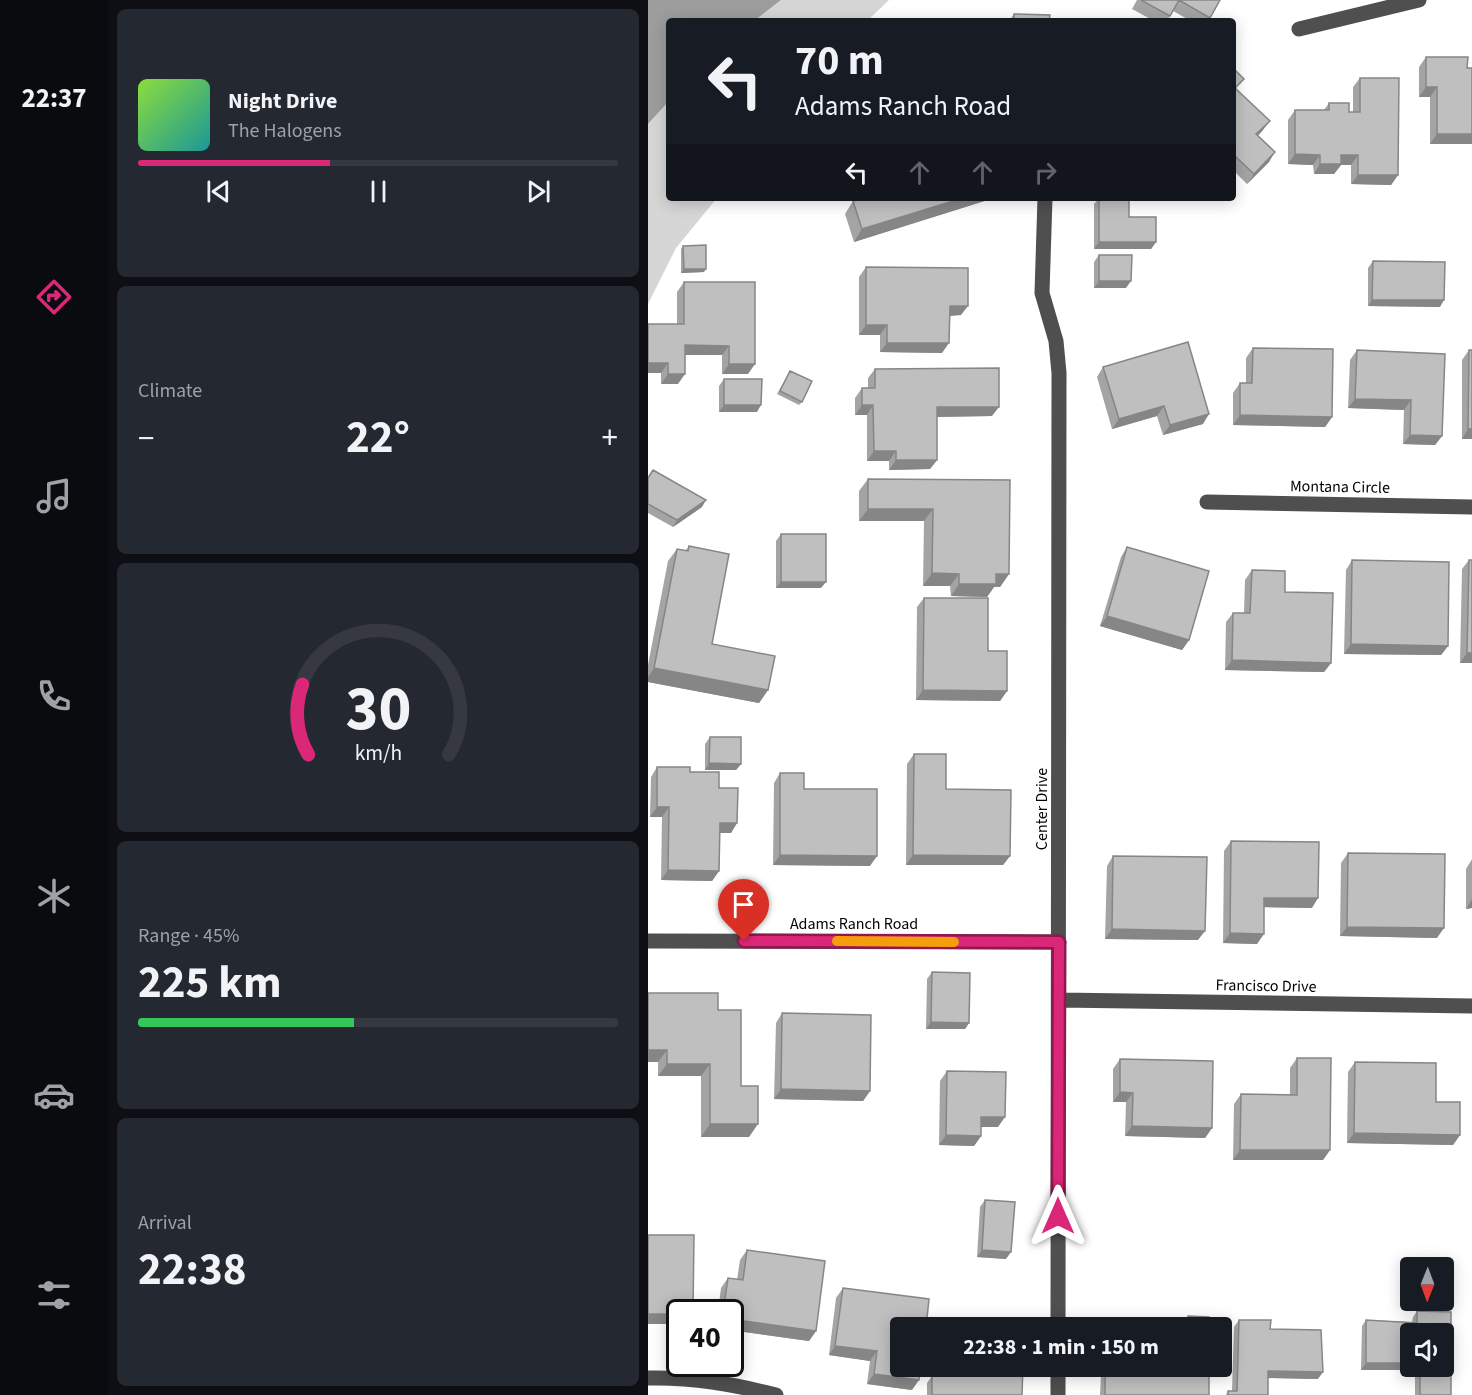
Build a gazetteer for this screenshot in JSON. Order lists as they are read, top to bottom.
{
  "streets": {
    "street": [
      "Montana Circle",
      "Center Drive",
      "Adams Ranch Road",
      "Francisco Drive"
    ]
  },
  "crossings": [
    ["Center Drive", "Adams Ranch Road"],
    ["Center Drive", "Francisco Drive"]
  ],
  "north": "bottom",
  "page": {
    "tabs": "22:37",
    "turn": ["70 m", "Adams Ranch Road"],
    "song": ["Night Drive", "The Halogens"],
    "tile": [
      "Climate",
      ["Range · 45%", "225 km"],
      ["Arrival", "22:38"]
    ],
    "heat": ["−", "22°", "+"],
    "limit": "40",
    "trip": "22:38 · 1 min · 150 m",
    "gauge": ["30", "km/h"]
  }
}
